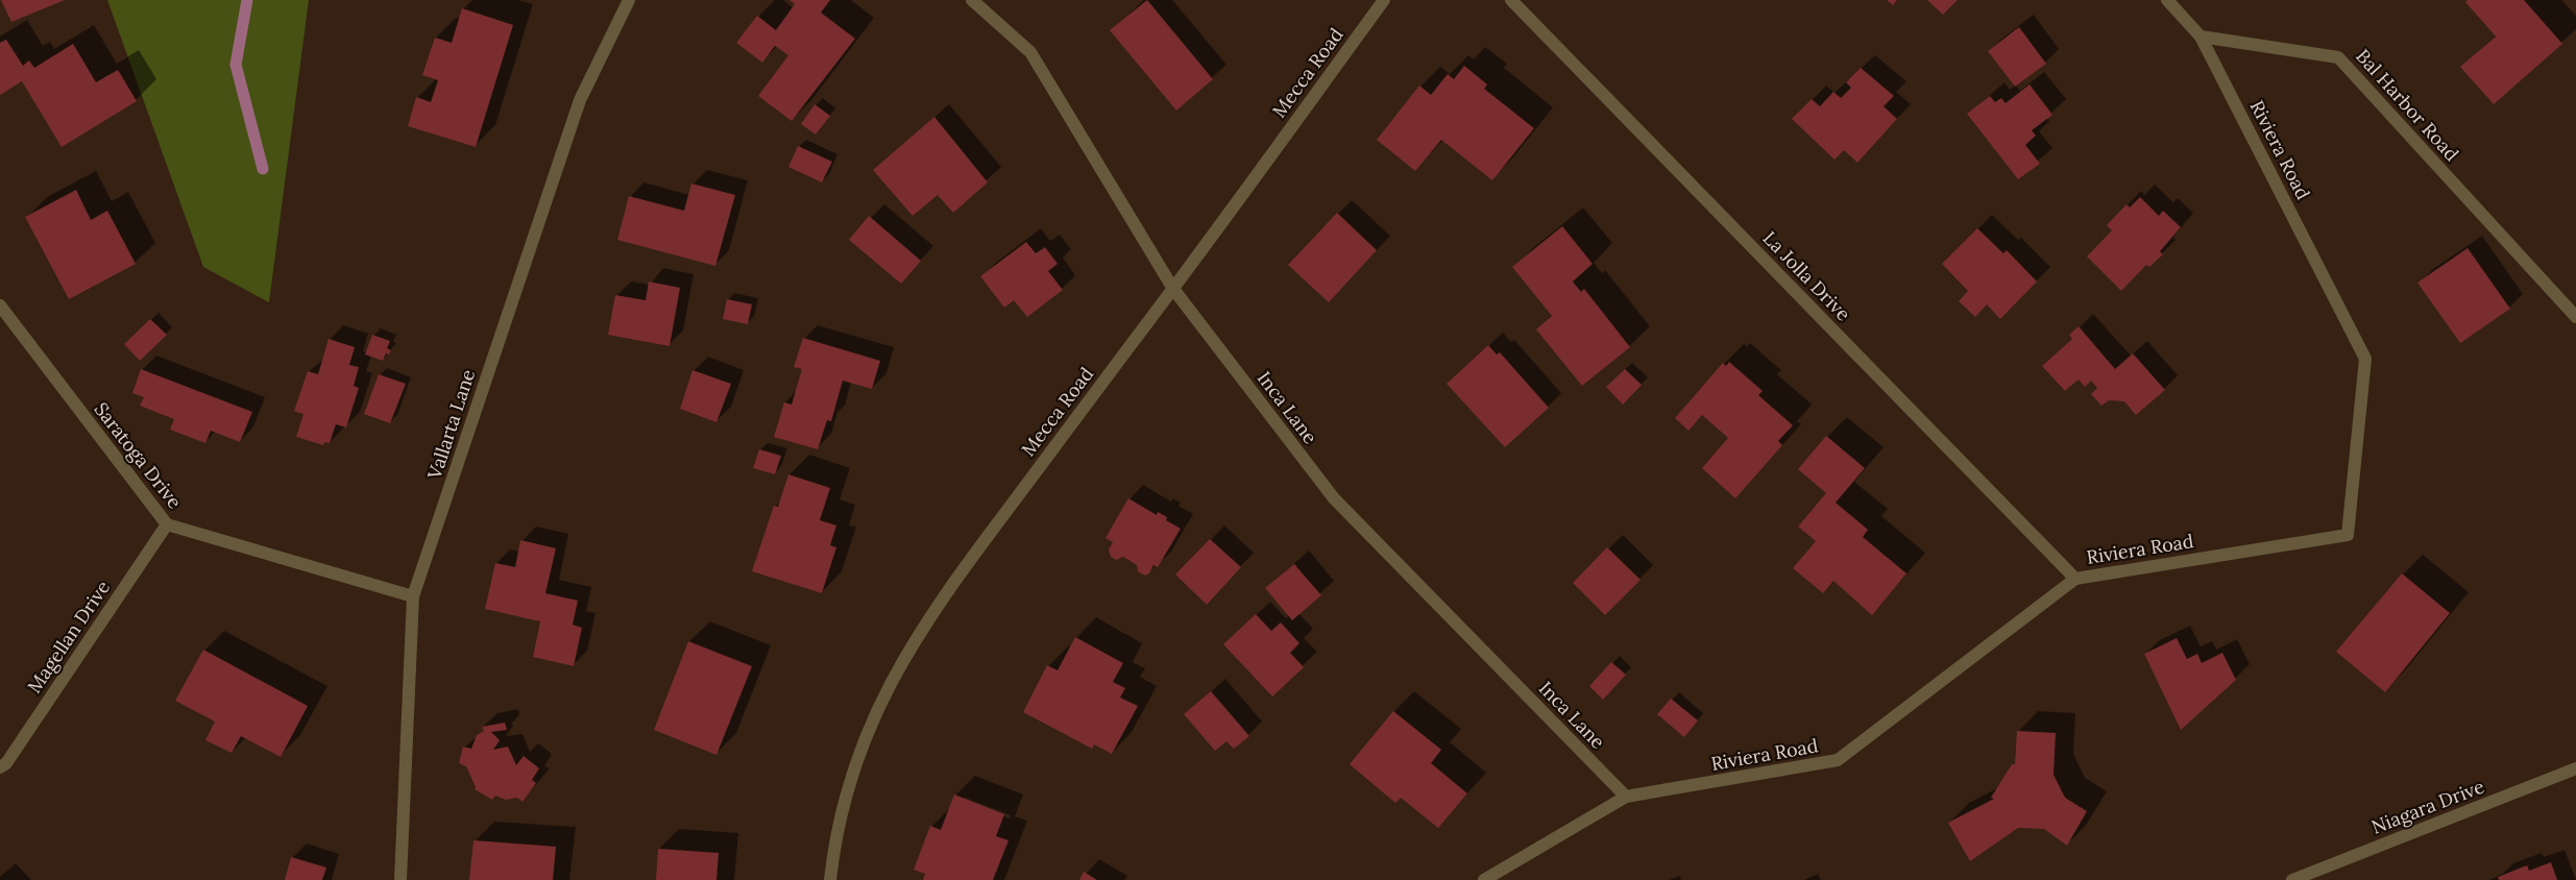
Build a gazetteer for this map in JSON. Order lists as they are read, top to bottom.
{
  "streets": {
    "street": [
      "Mecca Road",
      "Bal Harbor Road",
      "Riviera Road",
      "La Jolla Drive",
      "Inca Lane",
      "Vallarta Lane",
      "Saratoga Drive",
      "Magellan Drive",
      "Niagara Drive"
    ]
  },
  "crossings": [
    ["Mecca Road", "Inca Lane"],
    ["Bal Harbor Road", "Riviera Road"],
    ["Riviera Road", "La Jolla Drive"],
    ["Riviera Road", "Inca Lane"],
    ["Vallarta Lane", "Saratoga Drive"],
    ["Saratoga Drive", "Magellan Drive"]
  ]
}
